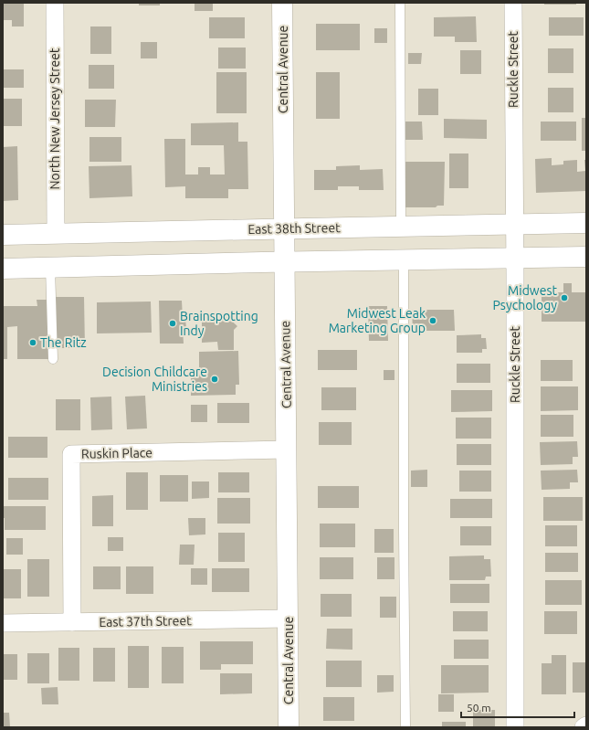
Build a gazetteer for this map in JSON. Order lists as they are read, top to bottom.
{
  "streets": {
    "main road": ["Central Avenue", "East 38th Street"],
    "street": [
      "Ruckle Street",
      "North New Jersey Street",
      "Ruskin Place",
      "East 37th Street"
    ]
  },
  "crossings": [
    ["Central Avenue", "East 38th Street"],
    ["Central Avenue", "Ruskin Place"],
    ["Central Avenue", "East 37th Street"],
    ["Ruckle Street", "East 38th Street"],
    ["North New Jersey Street", "East 38th Street"],
    ["Ruskin Place", "East 37th Street"]
  ],
  "places": [
    "Midwest Psychology",
    "Midwest Leak Marketing Group",
    "Brainspotting Indy",
    "The Ritz",
    "Decision Childcare Ministries"
  ],
  "scale_bar": "50 m"
}
